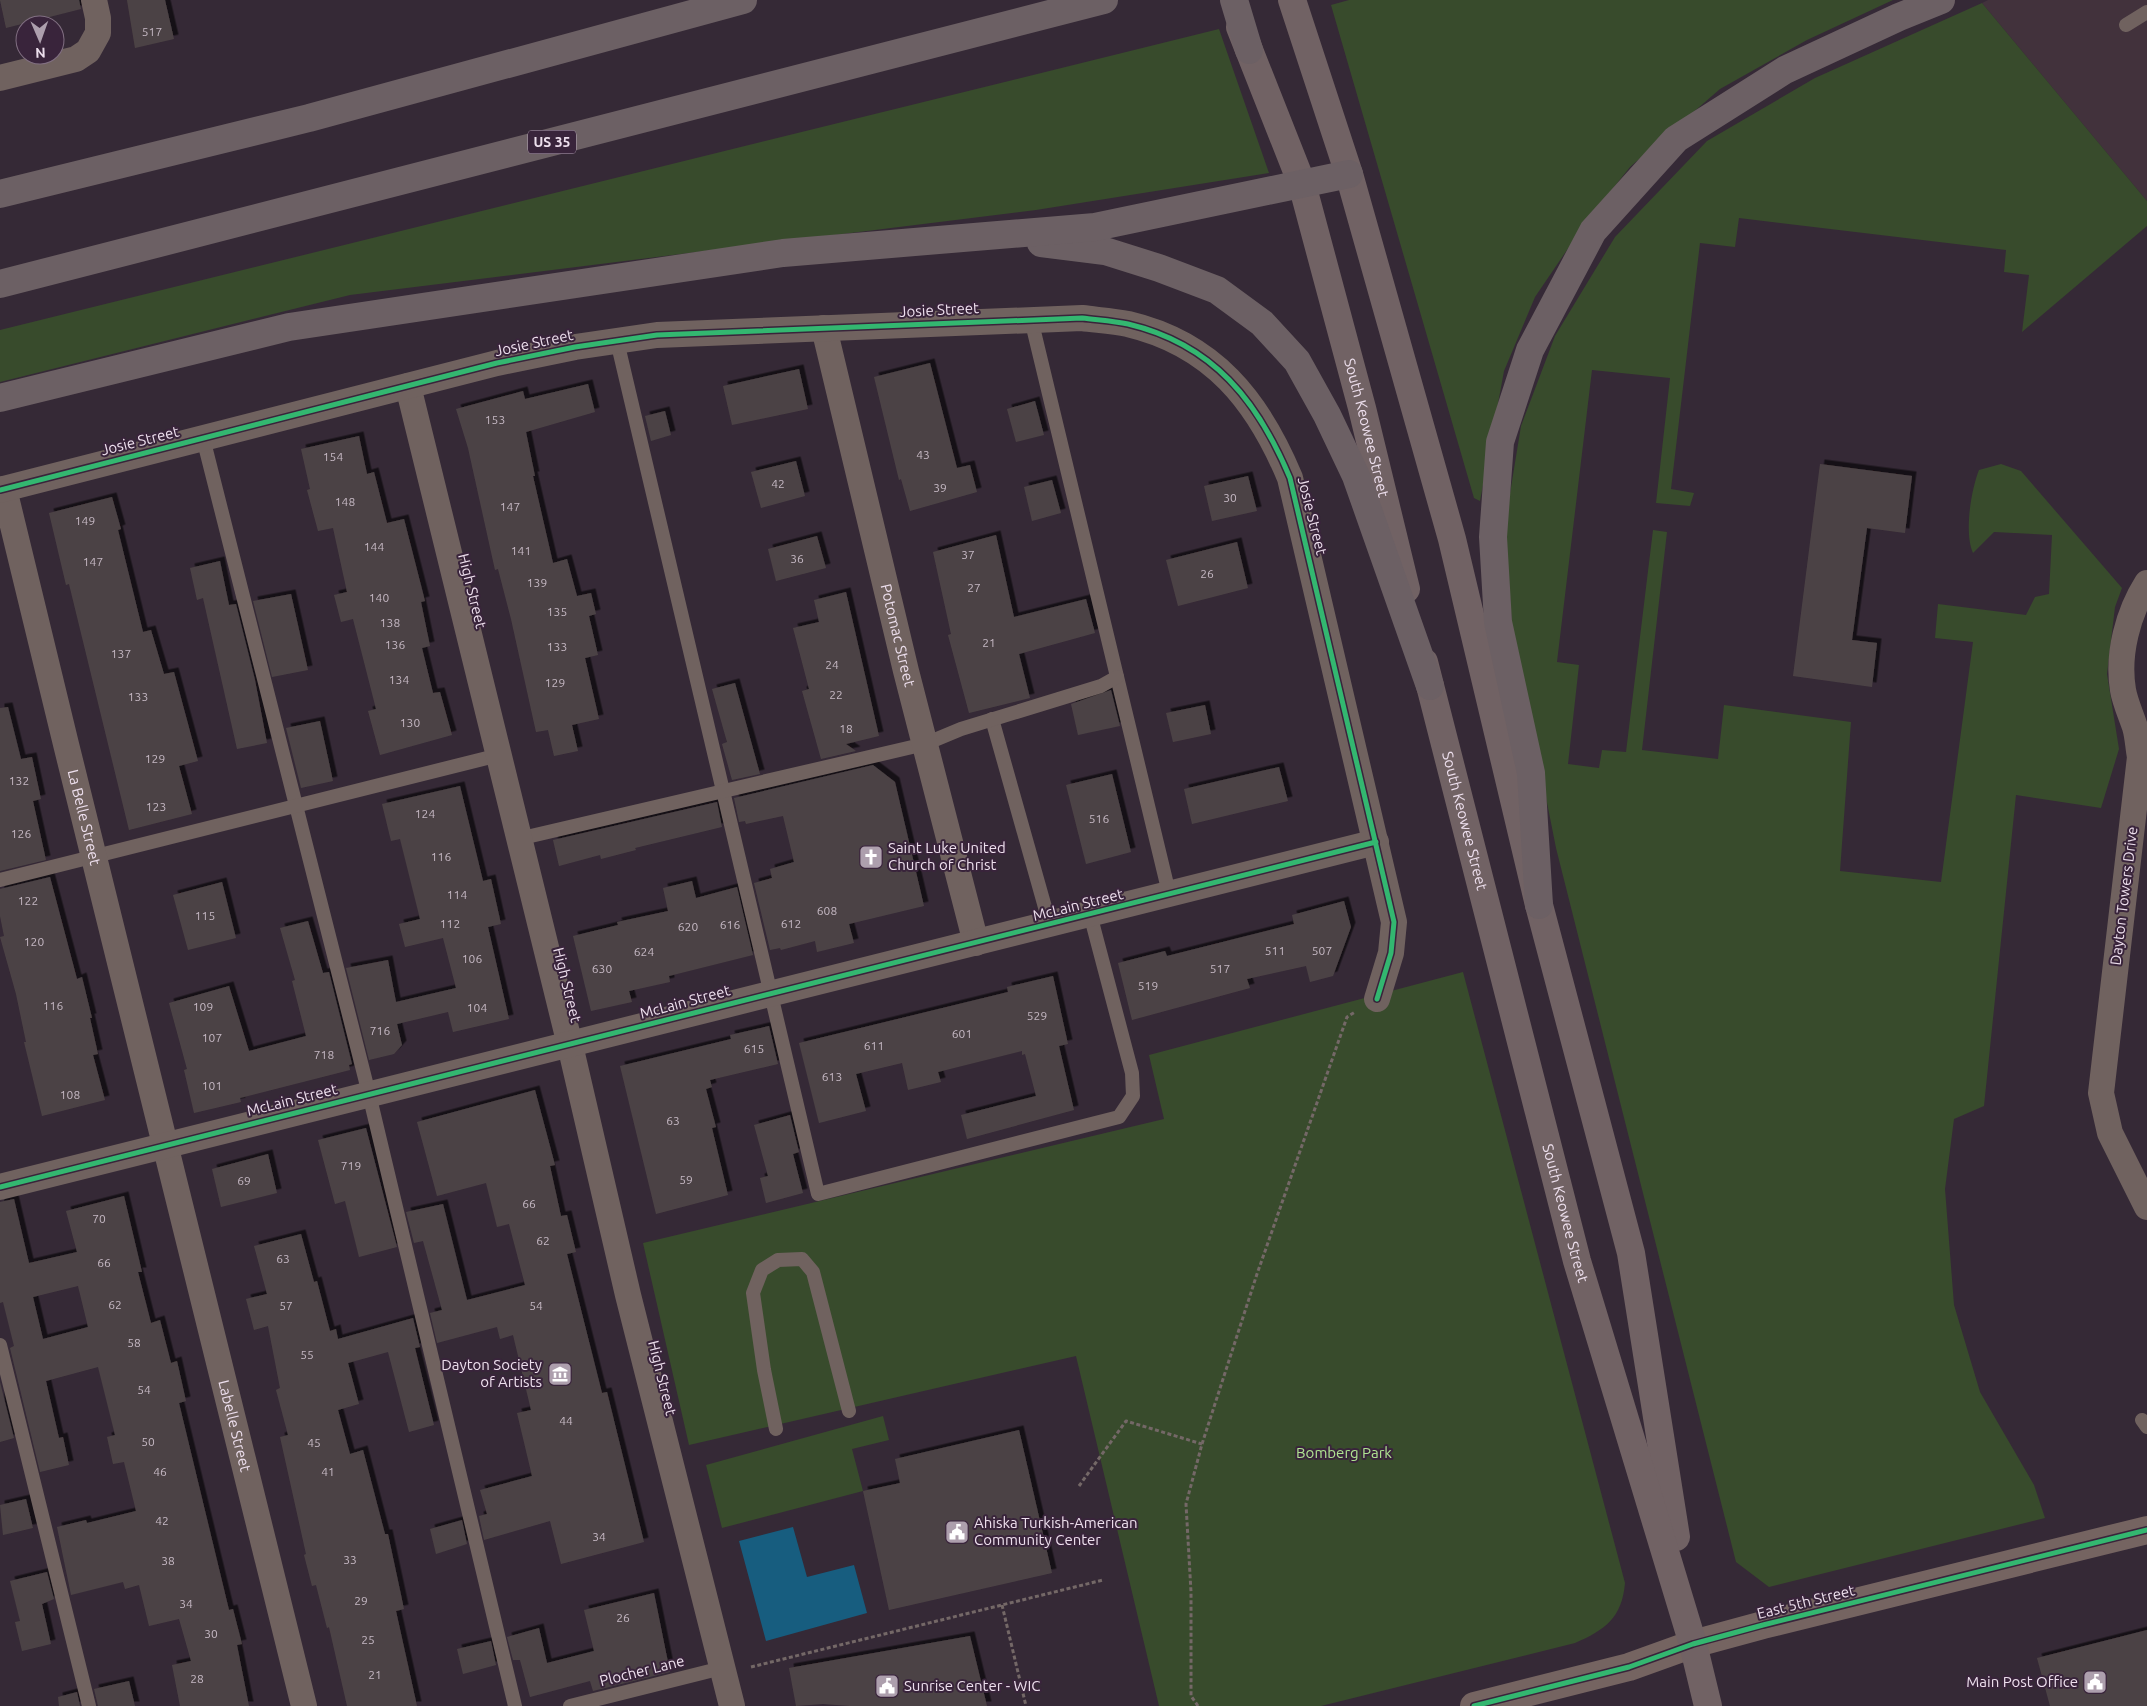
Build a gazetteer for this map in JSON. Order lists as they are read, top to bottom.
{
  "streets": {
    "highway": ["US 35"],
    "main road": ["South Keowee Street", "East 5th Street"],
    "street": [
      "Josie Street",
      "High Street",
      "Potomac Street",
      "La Belle Street",
      "Dayton Towers Drive",
      "McLain Street",
      "Labelle Street"
    ],
    "lane": ["Plocher Lane"]
  },
  "crossings": [
    ["Josie Street", "High Street"],
    ["Josie Street", "Potomac Street"],
    ["Josie Street", "La Belle Street"],
    ["Josie Street", "McLain Street"],
    ["South Keowee Street", "East 5th Street"],
    ["High Street", "McLain Street"],
    ["High Street", "Plocher Lane"],
    ["Potomac Street", "McLain Street"],
    ["La Belle Street", "McLain Street"],
    ["La Belle Street", "Labelle Street"],
    ["McLain Street", "Labelle Street"]
  ],
  "parks": ["Bomberg Park"],
  "places": {
    "church": ["Saint Luke United Church of Christ"],
    "museum": ["Dayton Society of Artists"],
    "public building": ["Ahiska Turkish-American Community Center", "Main Post Office", "Sunrise Center - WIC"]
  },
  "house_numbers": [
    "517",
    "153",
    "43",
    "154",
    "42",
    "39",
    "30",
    "148",
    "147",
    "149",
    "144",
    "141",
    "37",
    "36",
    "147",
    "26",
    "139",
    "27",
    "140",
    "135",
    "138",
    "21",
    "136",
    "133",
    "137",
    "24",
    "134",
    "129",
    "22",
    "133",
    "130",
    "18",
    "129",
    "132",
    "123",
    "124",
    "516",
    "126",
    "116",
    "114",
    "122",
    "608",
    "115",
    "112",
    "612",
    "616",
    "620",
    "120",
    "511",
    "507",
    "624",
    "106",
    "630",
    "517",
    "519",
    "116",
    "109",
    "104",
    "529",
    "716",
    "601",
    "107",
    "611",
    "615",
    "718",
    "613",
    "101",
    "108",
    "63",
    "719",
    "59",
    "69",
    "66",
    "70",
    "62",
    "63",
    "66",
    "62",
    "57",
    "54",
    "58",
    "55",
    "54",
    "44",
    "50",
    "45",
    "46",
    "41",
    "42",
    "34",
    "33",
    "38",
    "29",
    "34",
    "26",
    "30",
    "25",
    "21",
    "28"
  ],
  "north": "bottom"
}
